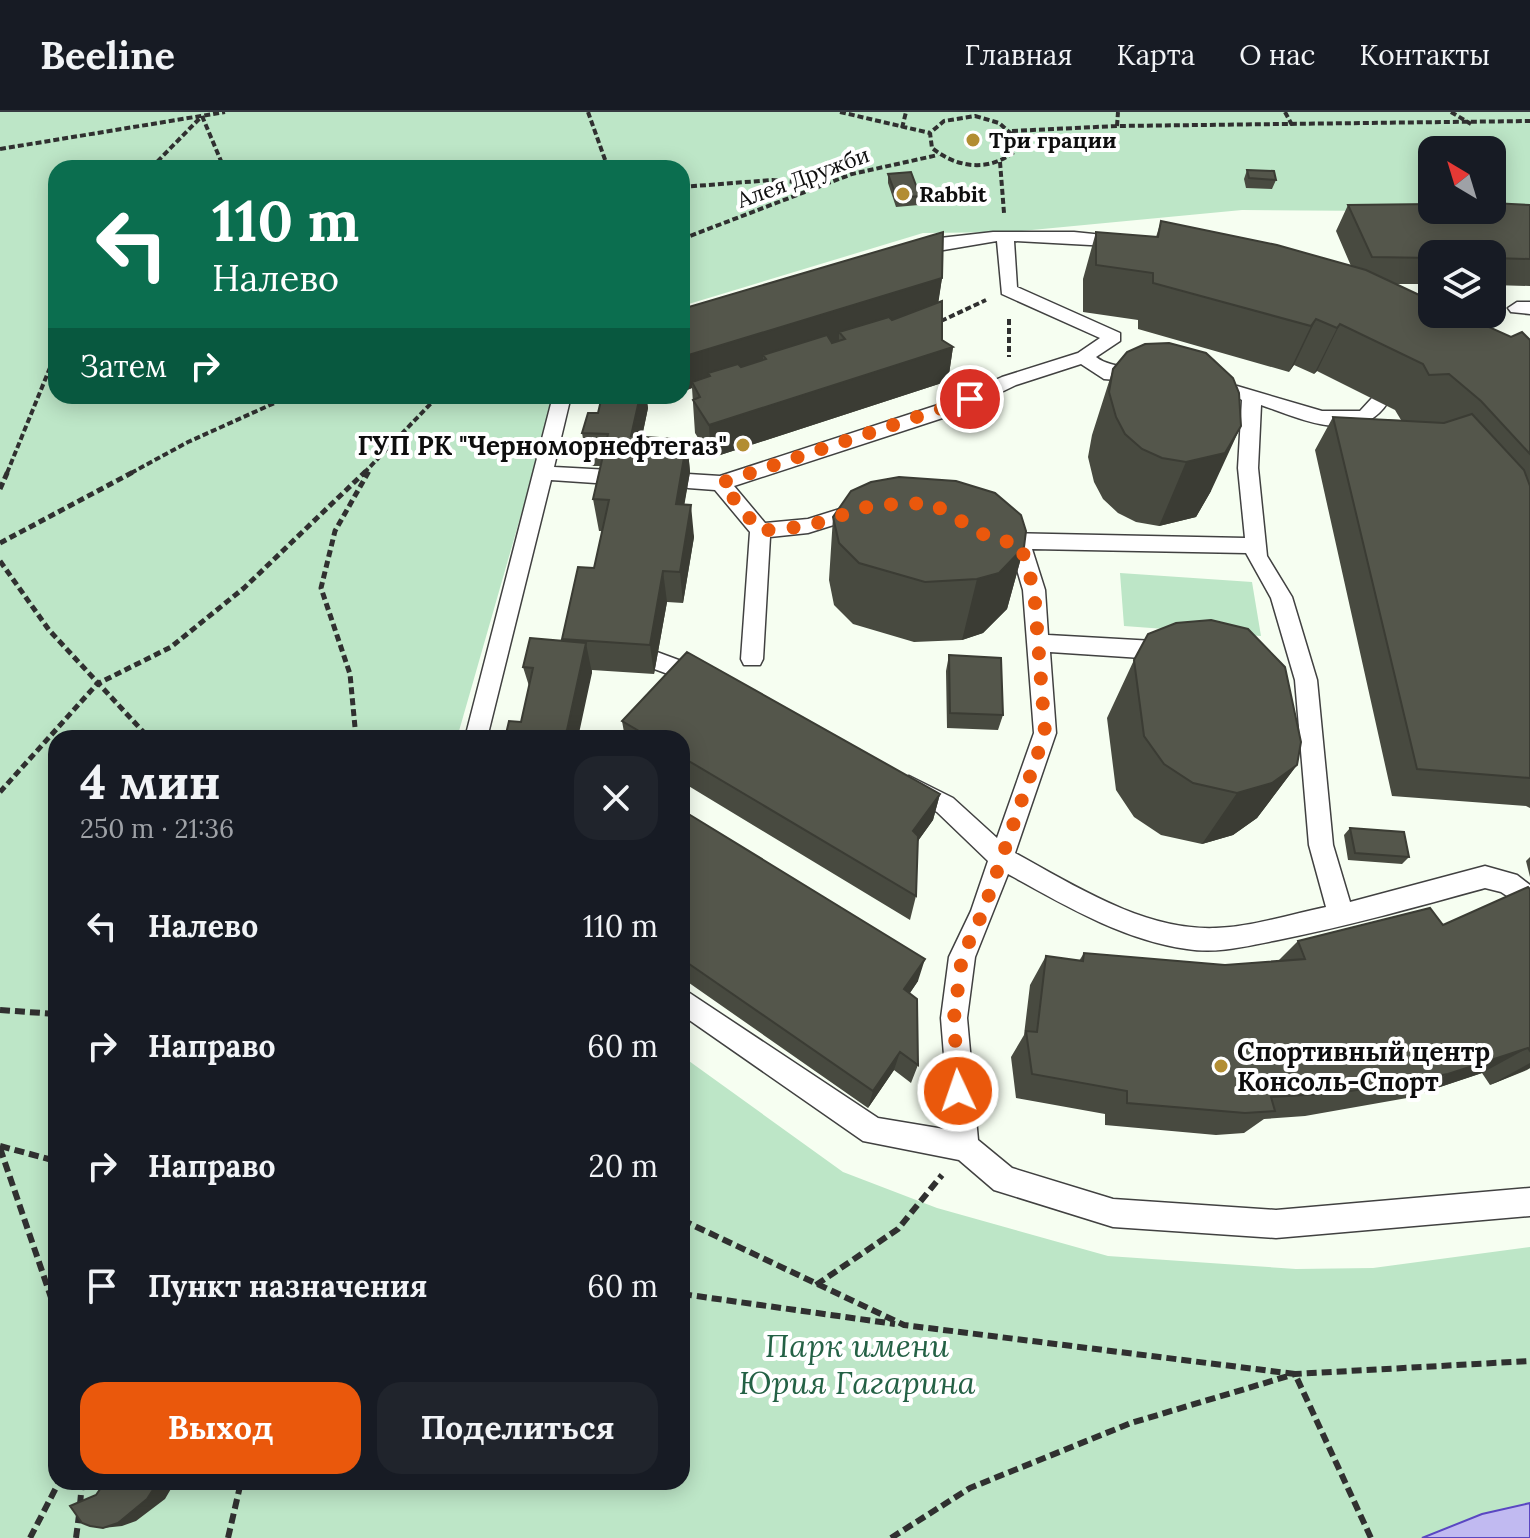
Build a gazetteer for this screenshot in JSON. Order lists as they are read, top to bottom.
{
  "streets": {
    "path": ["Алея Дружби"]
  },
  "parks": ["Парк имени Юрия Гагарина"],
  "places": [
    "Три грации",
    "Rabbit",
    "ГУП РК \"Черноморнефтегаз\"",
    "Спортивный центр Консоль-Спорт"
  ],
  "north": "top left",
  "page": {
    "header": "Beeline",
    "nav": [
      "Главная",
      "Карта",
      "О нас",
      "Контакты"
    ],
    "turn": ["110 m", "Налево"],
    "then": "Затем",
    "heading": ["4 мин", "250 m · 21:36"],
    "list": [
      {
        "name": "Налево",
        "value": "110 m"
      },
      {
        "name": "Направо",
        "value": "60 m"
      },
      {
        "name": "Направо",
        "value": "20 m"
      },
      {
        "name": "Пункт назначения",
        "value": "60 m"
      }
    ],
    "buttons": ["Выход", "Поделиться"]
  }
}
